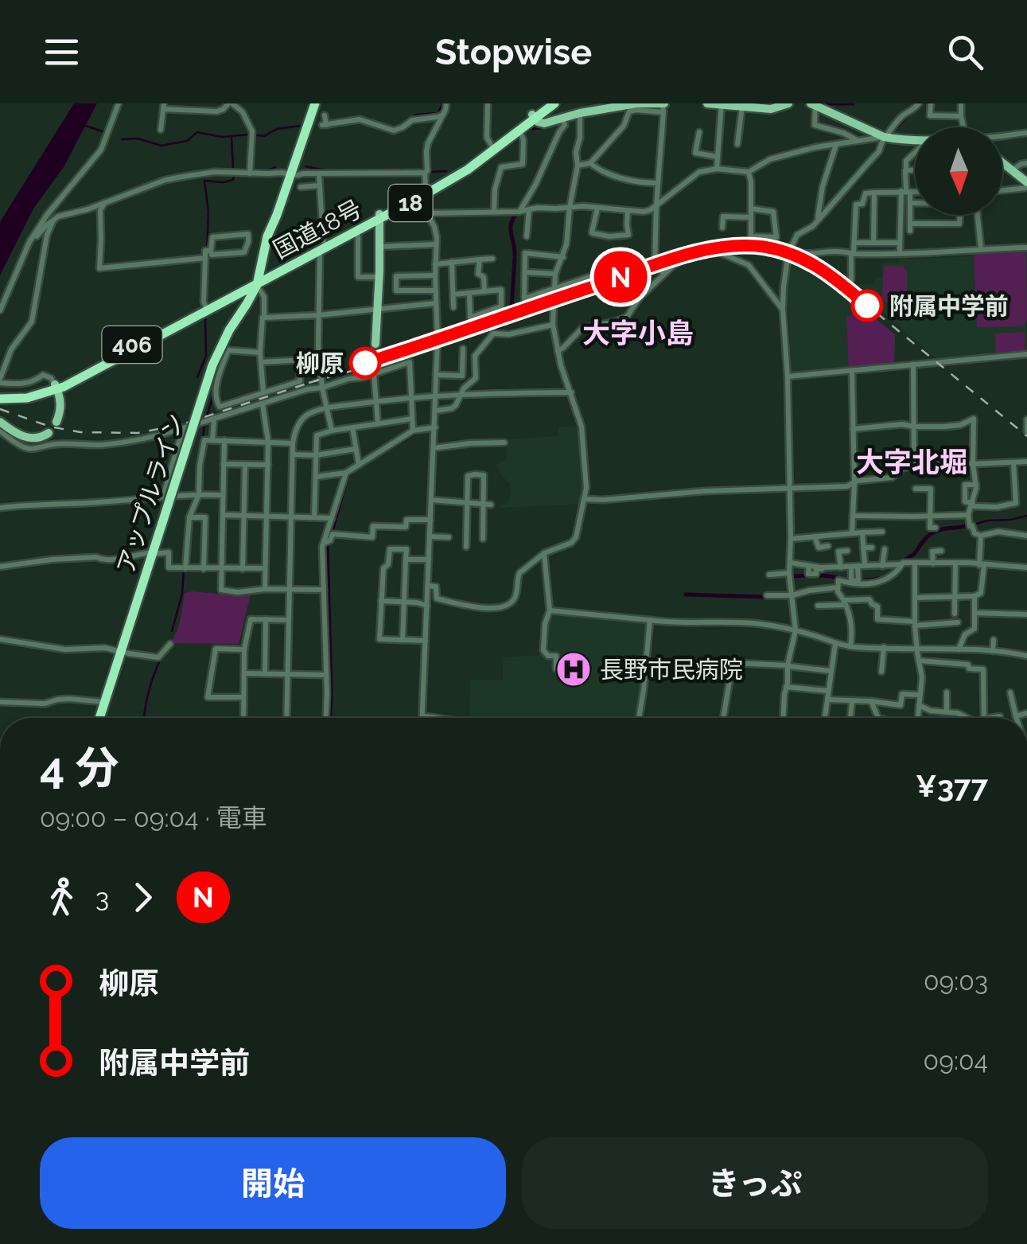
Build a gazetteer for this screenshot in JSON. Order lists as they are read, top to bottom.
{
  "streets": {
    "highway": [
      "18",
      "国道18号",
      "406",
      "アップルライン"
    ]
  },
  "crossings": [
    ["国道18号", "406"],
    ["国道18号", "アップルライン"],
    ["406", "アップルライン"]
  ],
  "districts": ["大字小島", "大字北堀"],
  "places": {
    "other": ["附属中学前", "柳原"],
    "hospital": ["長野市民病院"]
  },
  "north": "bottom",
  "page": {
    "header": "Stopwise",
    "on_map": "N",
    "heading": ["4 分", "09:00 – 09:04 · 電車", "¥377"],
    "legs": ["3", "N"],
    "list": [
      {
        "name": "柳原",
        "value": "09:03"
      },
      {
        "name": "附属中学前",
        "value": "09:04"
      }
    ],
    "buttons": ["開始", "きっぷ"]
  }
}
